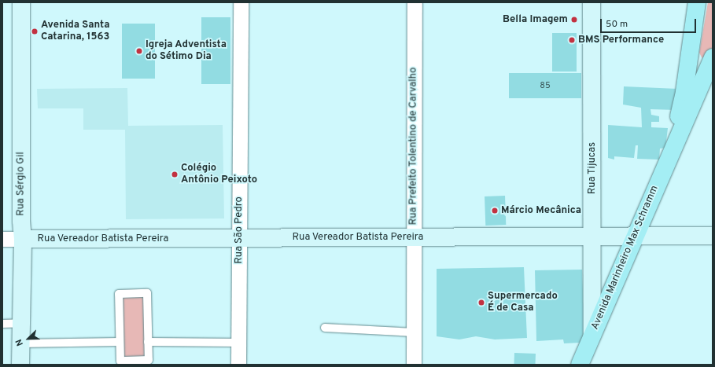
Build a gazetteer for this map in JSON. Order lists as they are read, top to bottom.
{
  "streets": {
    "main road": ["Avenida Marinheiro Max Schramm"],
    "street": [
      "Rua Prefeito Tolentino de Carvalho",
      "Rua Tijucas",
      "Rua Sérgio Gil",
      "Rua São Pedro",
      "Rua Vereador Batista Pereira"
    ]
  },
  "crossings": [
    ["Rua Prefeito Tolentino de Carvalho", "Rua Vereador Batista Pereira"],
    ["Rua Tijucas", "Rua Vereador Batista Pereira"],
    ["Rua Tijucas", "Avenida Marinheiro Max Schramm"],
    ["Rua Sérgio Gil", "Rua Vereador Batista Pereira"],
    ["Rua São Pedro", "Rua Vereador Batista Pereira"],
    ["Rua Vereador Batista Pereira", "Avenida Marinheiro Max Schramm"]
  ],
  "places": [
    "Bella Imagem",
    "Avenida Santa Catarina, 1563",
    "BMS Performance",
    "Igreja Adventista do Sétimo Dia",
    "Colégio Antônio Peixoto",
    "Márcio Mecânica",
    "Supermercado É de Casa"
  ],
  "house_numbers": ["85"],
  "scale_bar": "50 m",
  "north": "bottom left"
}
